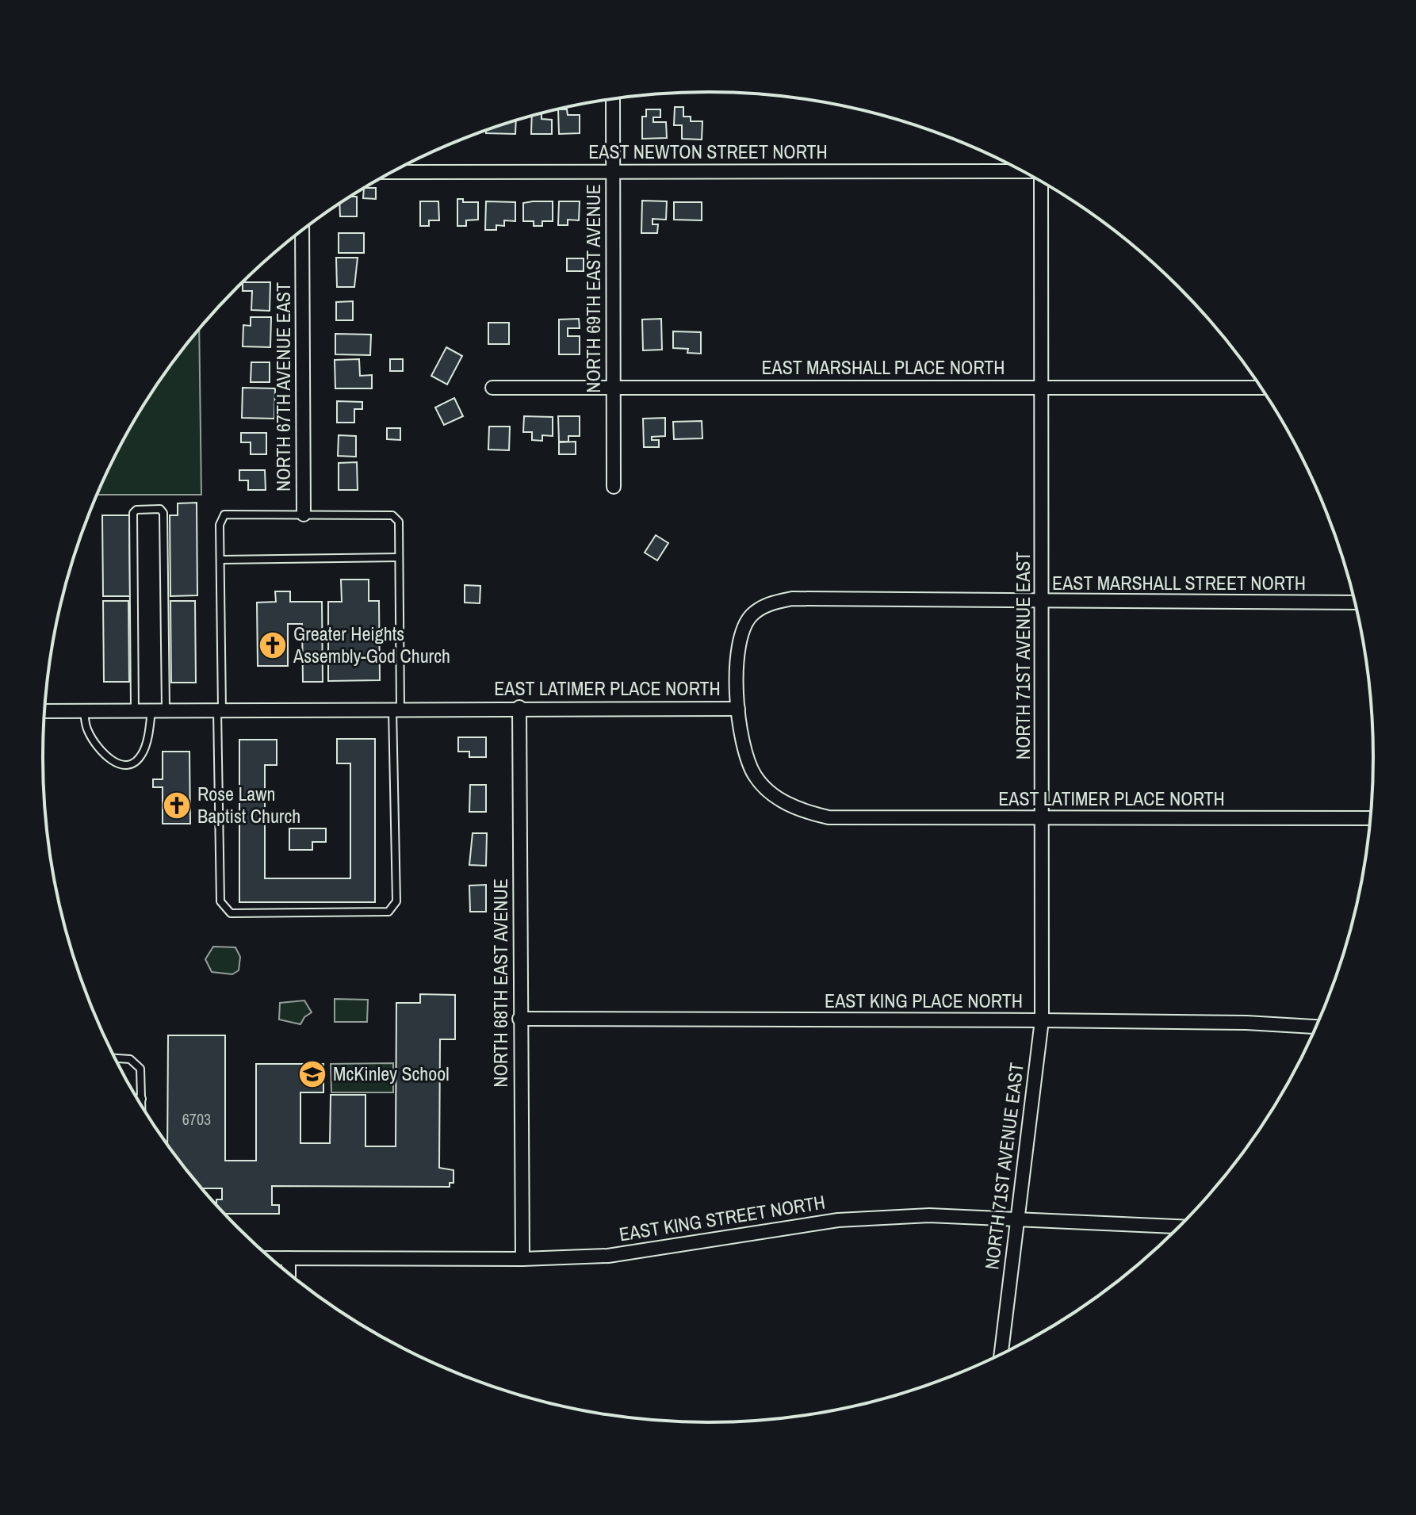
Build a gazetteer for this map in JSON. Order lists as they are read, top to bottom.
{
  "streets": {
    "street": [
      "EAST NEWTON STREET NORTH",
      "NORTH 69TH EAST AVENUE",
      "EAST MARSHALL PLACE NORTH",
      "NORTH 67TH AVENUE EAST",
      "EAST MARSHALL STREET NORTH",
      "NORTH 71ST AVENUE EAST",
      "EAST LATIMER PLACE NORTH",
      "NORTH 68TH EAST AVENUE",
      "EAST KING PLACE NORTH",
      "EAST KING STREET NORTH"
    ]
  },
  "crossings": [
    ["EAST NEWTON STREET NORTH", "NORTH 69TH EAST AVENUE"],
    ["NORTH 69TH EAST AVENUE", "EAST MARSHALL PLACE NORTH"],
    ["EAST MARSHALL PLACE NORTH", "NORTH 71ST AVENUE EAST"],
    ["EAST MARSHALL STREET NORTH", "NORTH 71ST AVENUE EAST"],
    ["EAST MARSHALL STREET NORTH", "EAST LATIMER PLACE NORTH"],
    ["NORTH 71ST AVENUE EAST", "EAST LATIMER PLACE NORTH"],
    ["NORTH 71ST AVENUE EAST", "EAST KING PLACE NORTH"],
    ["NORTH 71ST AVENUE EAST", "EAST KING STREET NORTH"],
    ["EAST LATIMER PLACE NORTH", "NORTH 68TH EAST AVENUE"],
    ["NORTH 68TH EAST AVENUE", "EAST KING PLACE NORTH"],
    ["NORTH 68TH EAST AVENUE", "EAST KING STREET NORTH"]
  ],
  "places": {
    "church": ["Greater Heights Assembly-God Church", "Rose Lawn Baptist Church"],
    "school or university": ["McKinley School"]
  },
  "house_numbers": ["6703"]
}
